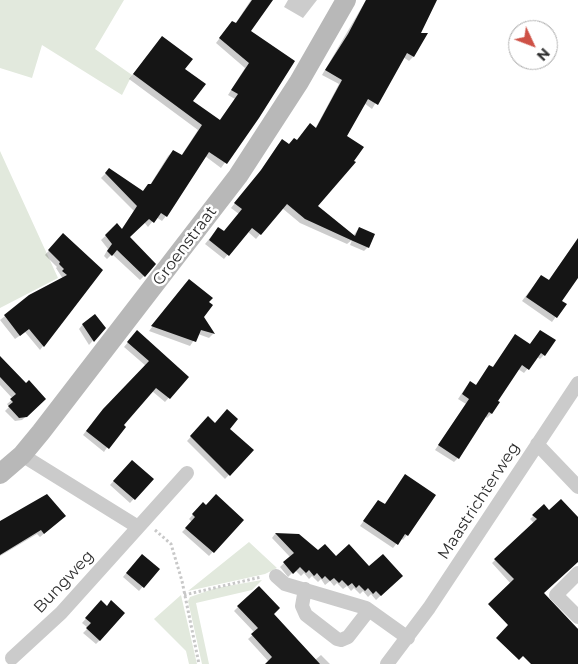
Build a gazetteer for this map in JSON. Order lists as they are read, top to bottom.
{
  "streets": {
    "street": ["Groenstraat", "Maastrichterweg", "Bungweg"]
  },
  "north": "bottom right"
}
